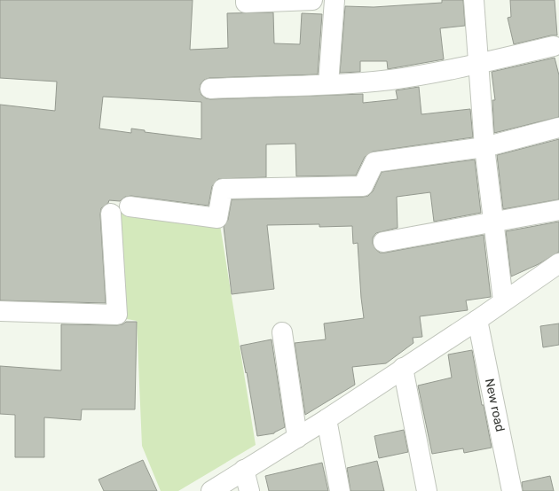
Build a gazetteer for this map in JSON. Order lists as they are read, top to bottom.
{
  "streets": {
    "street": ["New road"]
  }
}
